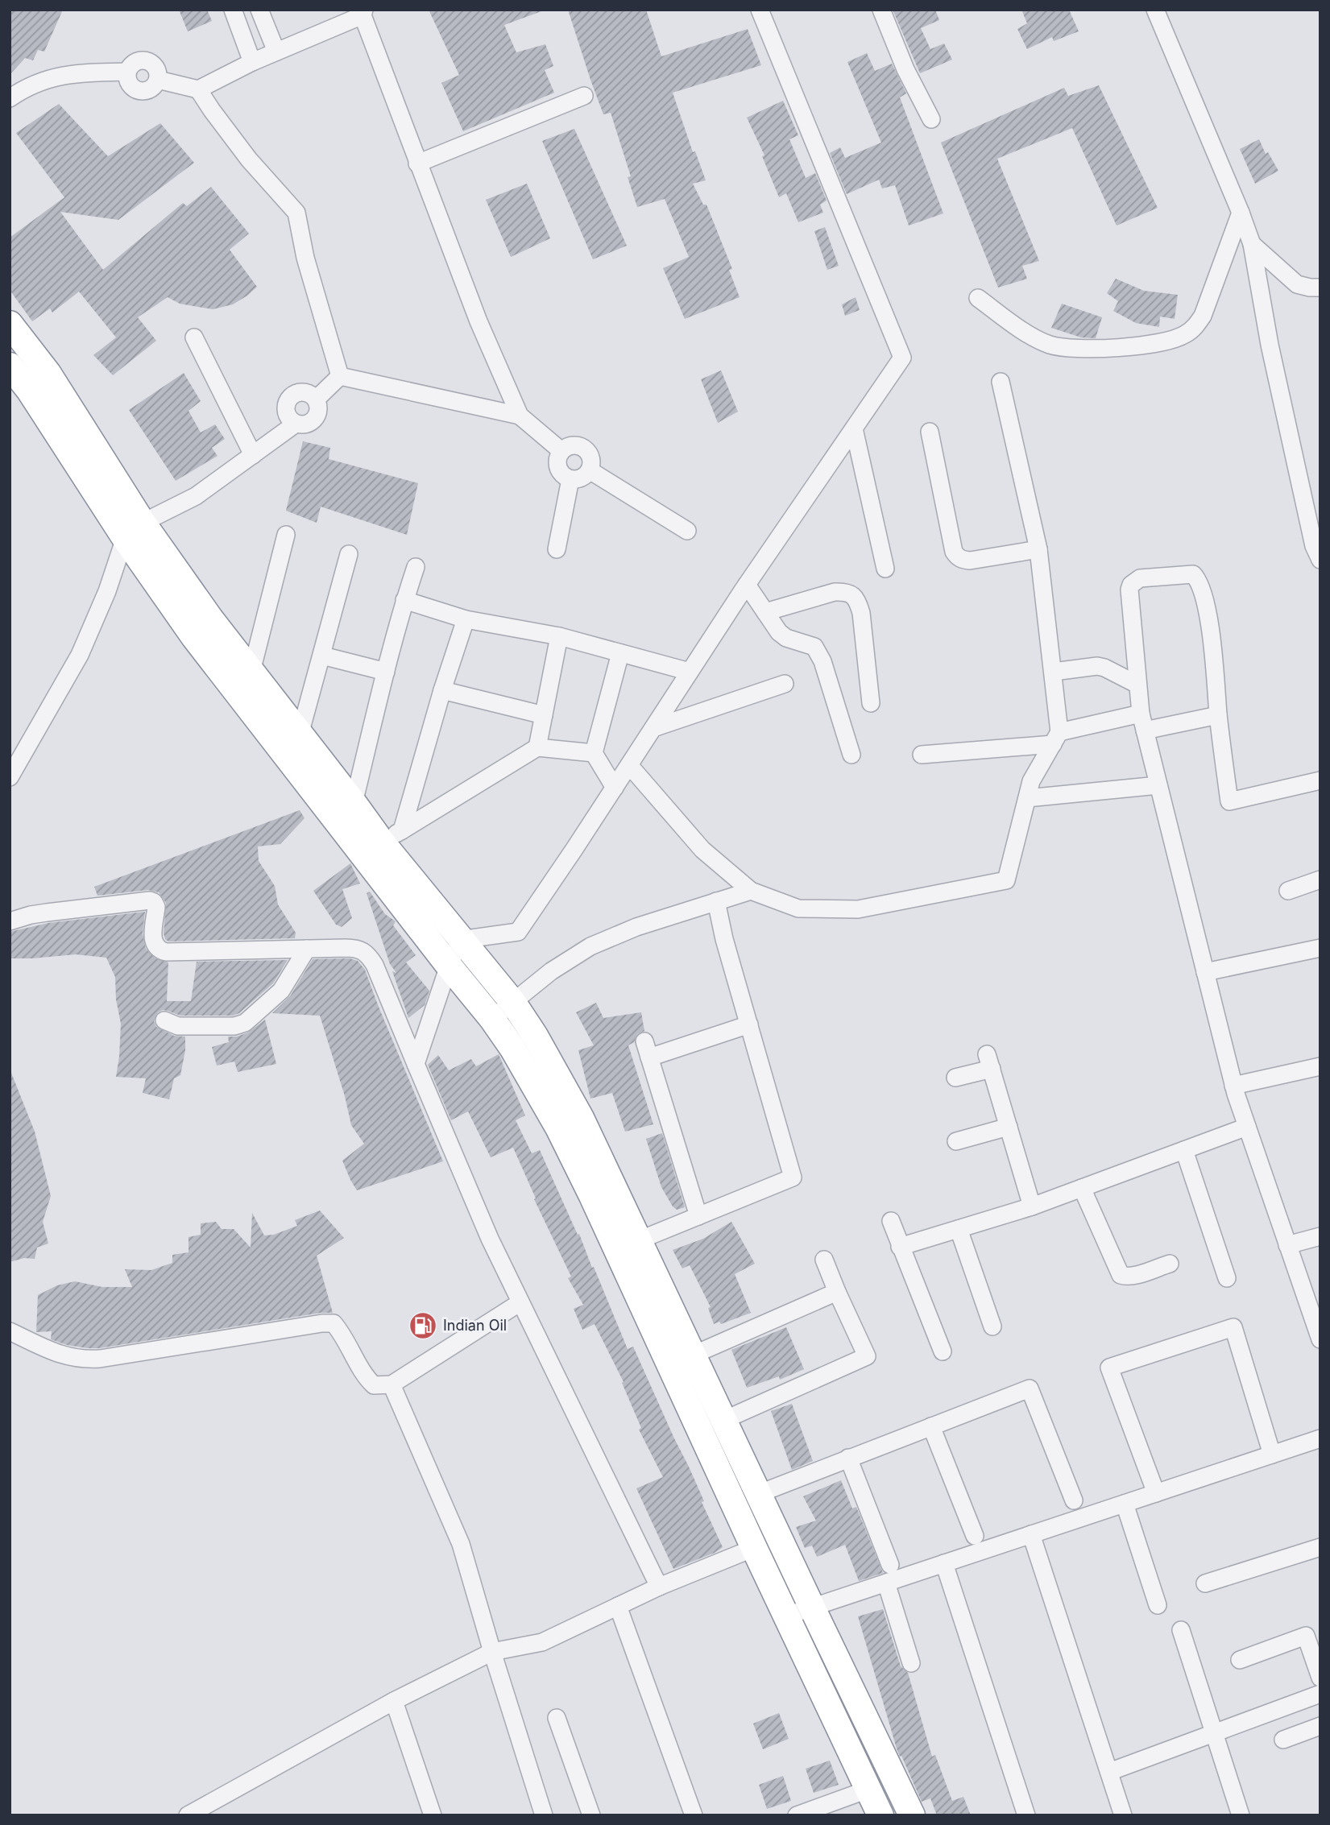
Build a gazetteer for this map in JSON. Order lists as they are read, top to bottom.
{
  "places": {
    "fuel station": ["Indian Oil"]
  }
}
